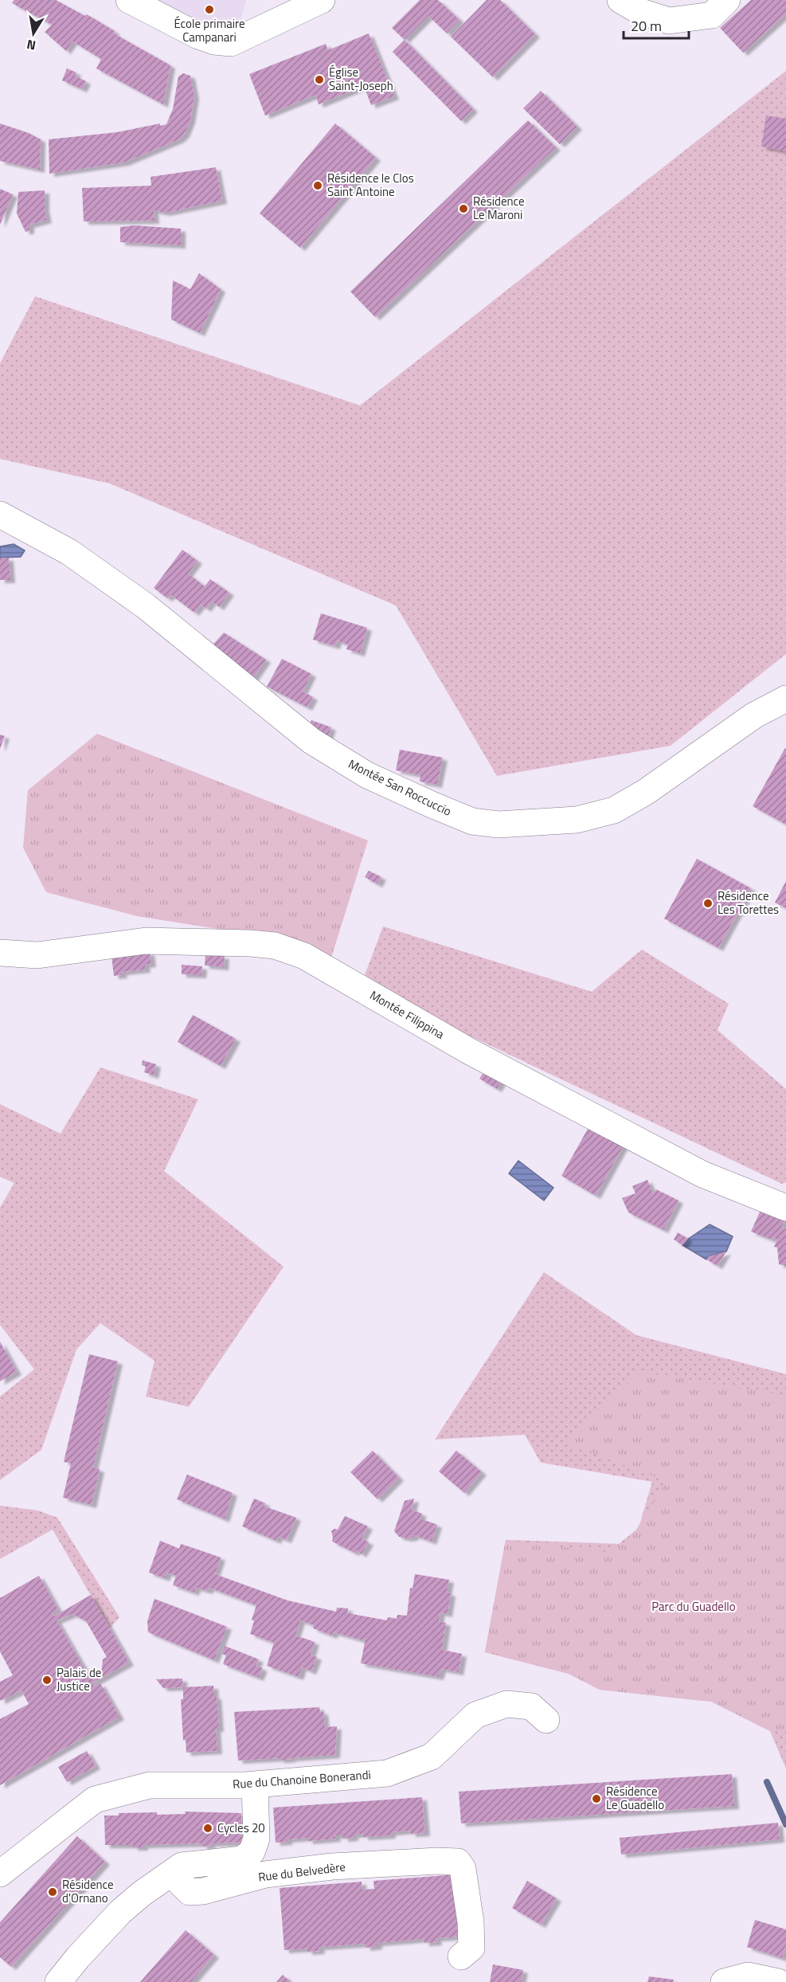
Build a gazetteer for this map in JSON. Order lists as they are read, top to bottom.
{
  "streets": {
    "street": [
      "Montée San Roccuccio",
      "Montée Filippina",
      "Rue du Chanoine Bonerandi",
      "Rue du Belvedère"
    ]
  },
  "parks": ["Parc du Guadello"],
  "places": [
    "École primaire Campanari",
    "Église Saint-Joseph",
    "Résidence le Clos Saint Antoine",
    "Résidence Le Maroni",
    "Résidence Les Torettes",
    "Palais de Justice",
    "Résidence Le Guadello",
    "Cycles 20",
    "Résidence d'Ornano"
  ],
  "scale_bar": "20 m",
  "north": "bottom"
}
